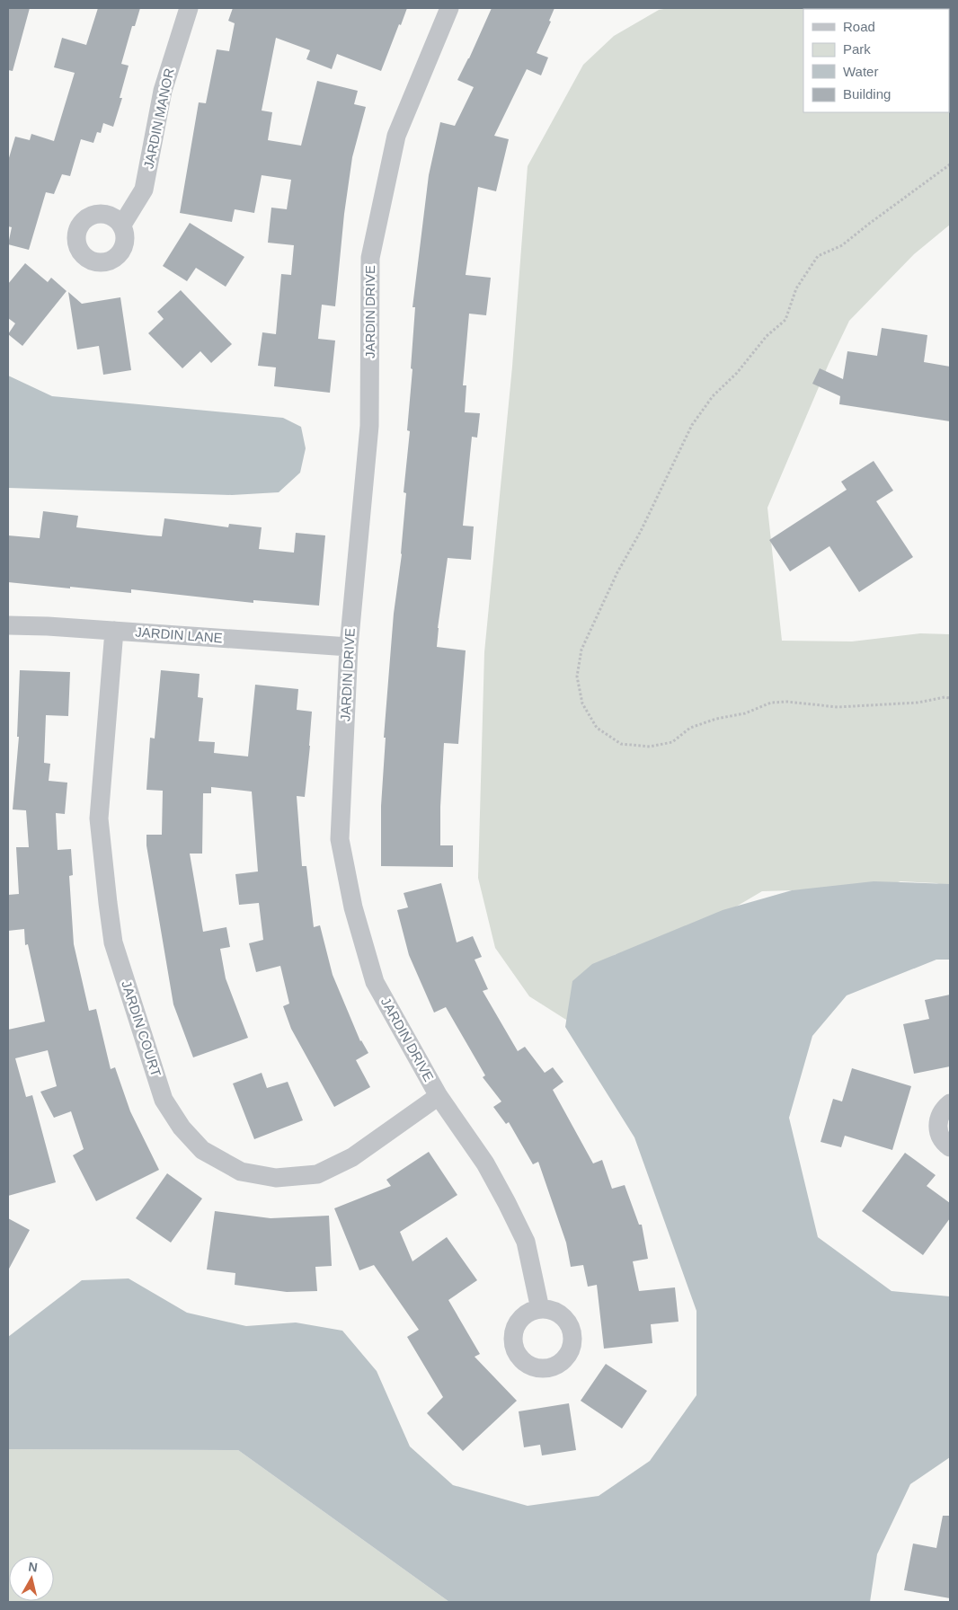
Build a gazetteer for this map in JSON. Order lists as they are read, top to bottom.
{
  "streets": {
    "street": [
      "JARDIN MANOR",
      "JARDIN DRIVE",
      "JARDIN LANE",
      "JARDIN COURT"
    ]
  },
  "crossings": [
    ["JARDIN DRIVE", "JARDIN LANE"],
    ["JARDIN DRIVE", "JARDIN COURT"],
    ["JARDIN LANE", "JARDIN COURT"]
  ],
  "legend": [
    "Road",
    "Park",
    "Water",
    "Building"
  ],
  "north": "top"
}
